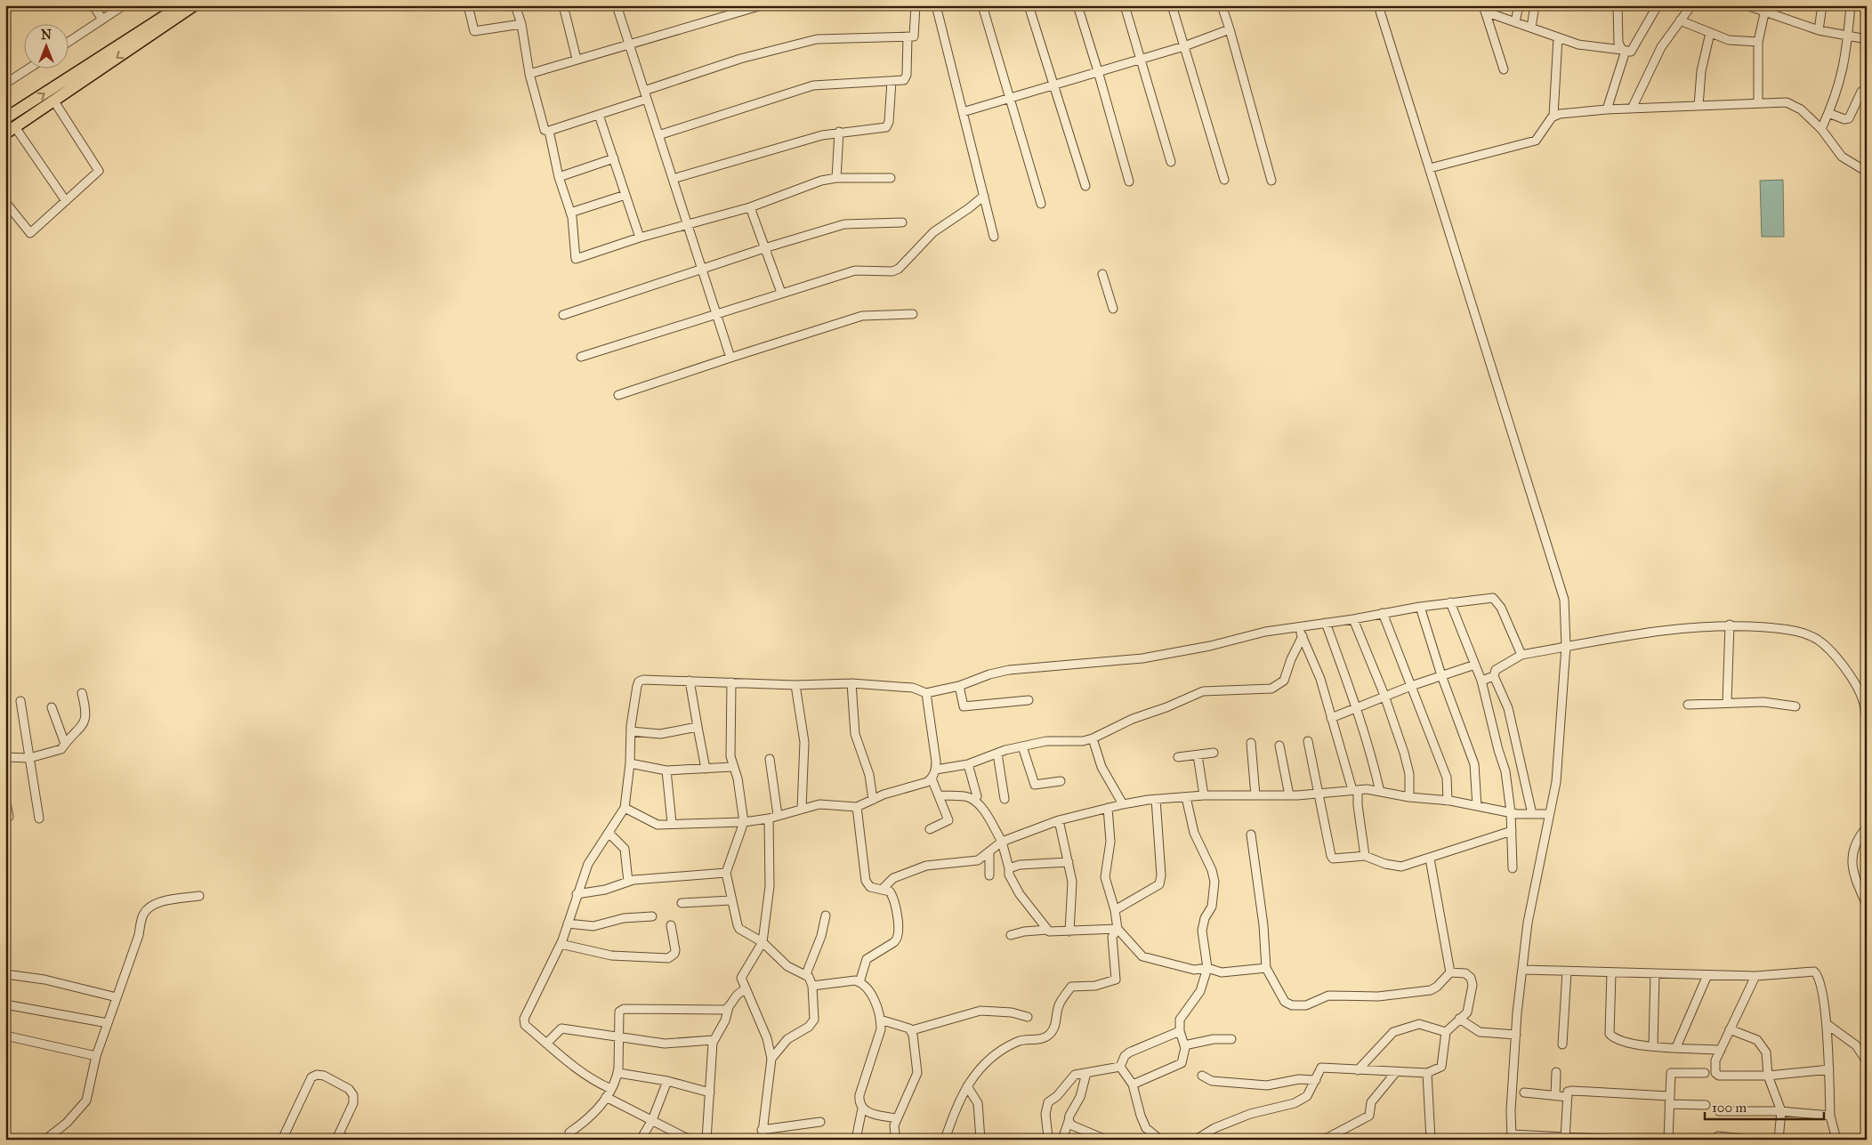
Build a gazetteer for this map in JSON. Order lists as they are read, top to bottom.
{
  "scale_bar": "100 m",
  "north": "top"
}
